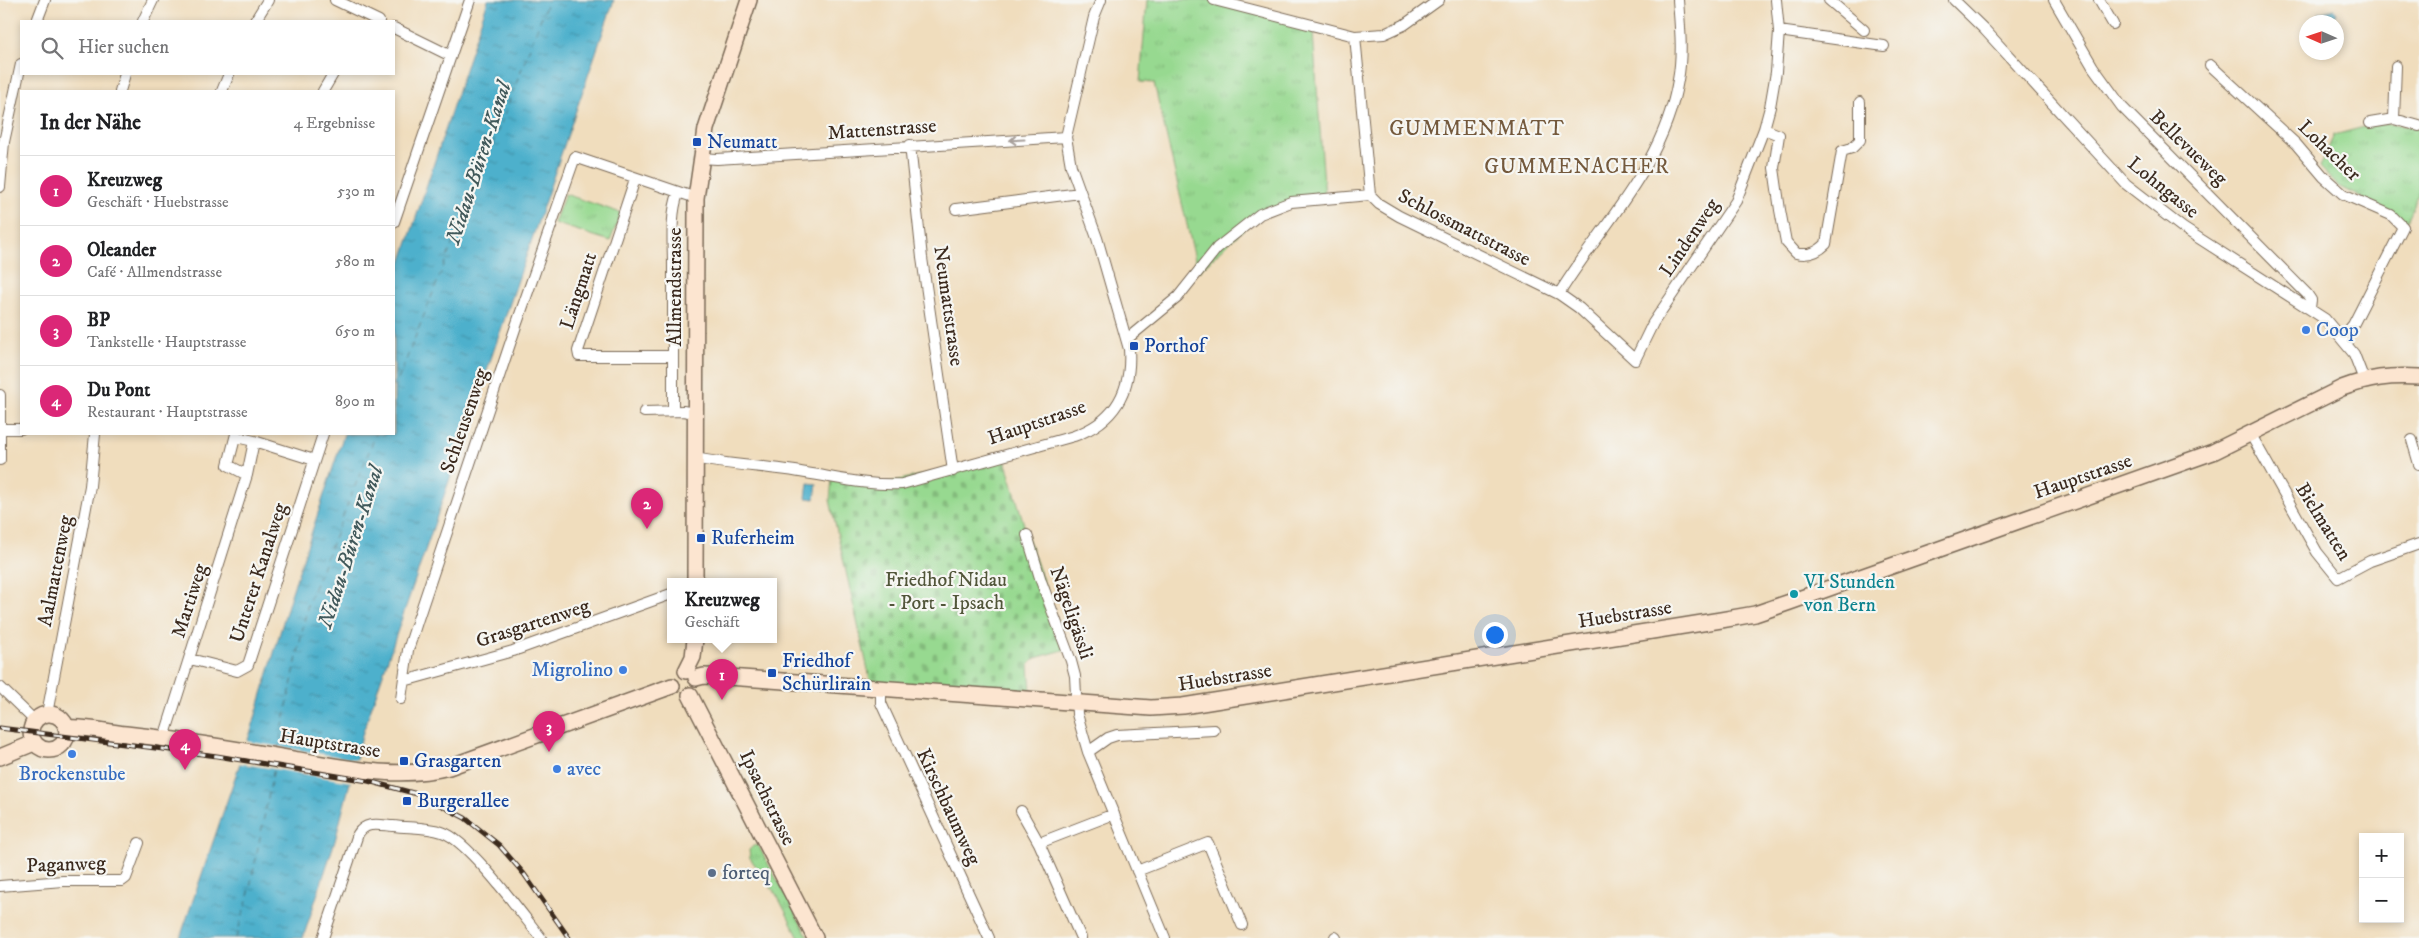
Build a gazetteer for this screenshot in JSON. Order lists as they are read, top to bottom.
{
  "streets": {
    "main road": [
      "Allmendstrasse",
      "Hauptstrasse",
      "Huebstrasse",
      "Ipsachstrasse"
    ],
    "street": [
      "Mattenstrasse",
      "Bellevueweg",
      "Lohacher",
      "Lohngasse",
      "Schlossmattstrasse",
      "Lindenweg",
      "Längmatt",
      "Neumattstrasse",
      "Schleusenweg",
      "Bielmatten",
      "Aalmattenweg",
      "Unterer Kanalweg",
      "Martiweg",
      "Nägeligässli",
      "Grasgartenweg",
      "Kirschbaumweg",
      "Paganweg"
    ]
  },
  "crossings": [
    ["Mattenstrasse", "Allmendstrasse"],
    ["Mattenstrasse", "Neumattstrasse"],
    ["Mattenstrasse", "Hauptstrasse"],
    ["Bellevueweg", "Lohngasse"],
    ["Lohacher", "Lohngasse"],
    ["Lohngasse", "Hauptstrasse"],
    ["Schlossmattstrasse", "Lindenweg"],
    ["Schlossmattstrasse", "Hauptstrasse"],
    ["Allmendstrasse", "Hauptstrasse"],
    ["Längmatt", "Schleusenweg"],
    ["Neumattstrasse", "Hauptstrasse"],
    ["Schleusenweg", "Grasgartenweg"],
    ["Hauptstrasse", "Bielmatten"],
    ["Hauptstrasse", "Aalmattenweg"],
    ["Hauptstrasse", "Martiweg"],
    ["Hauptstrasse", "Huebstrasse"],
    ["Hauptstrasse", "Ipsachstrasse"],
    ["Unterer Kanalweg", "Martiweg"],
    ["Nägeligässli", "Huebstrasse"],
    ["Huebstrasse", "Ipsachstrasse"],
    ["Huebstrasse", "Kirschbaumweg"]
  ],
  "districts": ["GUMMENMATT", "GUMMENACHER"],
  "water": ["Nidau-Büren-Kanal"],
  "parks": ["Friedhof Nidau - Port - Ipsach"],
  "places": {
    "transit": [
      "Neumatt",
      "Porthof",
      "Ruferheim",
      "Friedhof Schürlirain",
      "Grasgarten",
      "Burgerallee"
    ],
    "other": [
      "Coop",
      "VI Stunden von Bern",
      "Migrolino",
      "Brockenstube",
      "avec",
      "forteq"
    ]
  },
  "north": "left",
  "page": {
    "search": "Hier suchen",
    "heading": ["In der Nähe", "4 Ergebnisse"],
    "list": [
      {
        "mark": "1",
        "name": "Kreuzweg",
        "note": "Geschäft · Huebstrasse",
        "value": "530 m"
      },
      {
        "mark": "2",
        "name": "Oleander",
        "note": "Café · Allmendstrasse",
        "value": "580 m"
      },
      {
        "mark": "3",
        "name": "BP",
        "note": "Tankstelle · Hauptstrasse",
        "value": "650 m"
      },
      {
        "mark": "4",
        "name": "Du Pont",
        "note": "Restaurant · Hauptstrasse",
        "value": "890 m"
      }
    ],
    "pins": [
      "2",
      "1",
      "3",
      "4"
    ],
    "popup": ["Kreuzweg", "Geschäft"],
    "map_buttons": ["+", "−"]
  }
}
